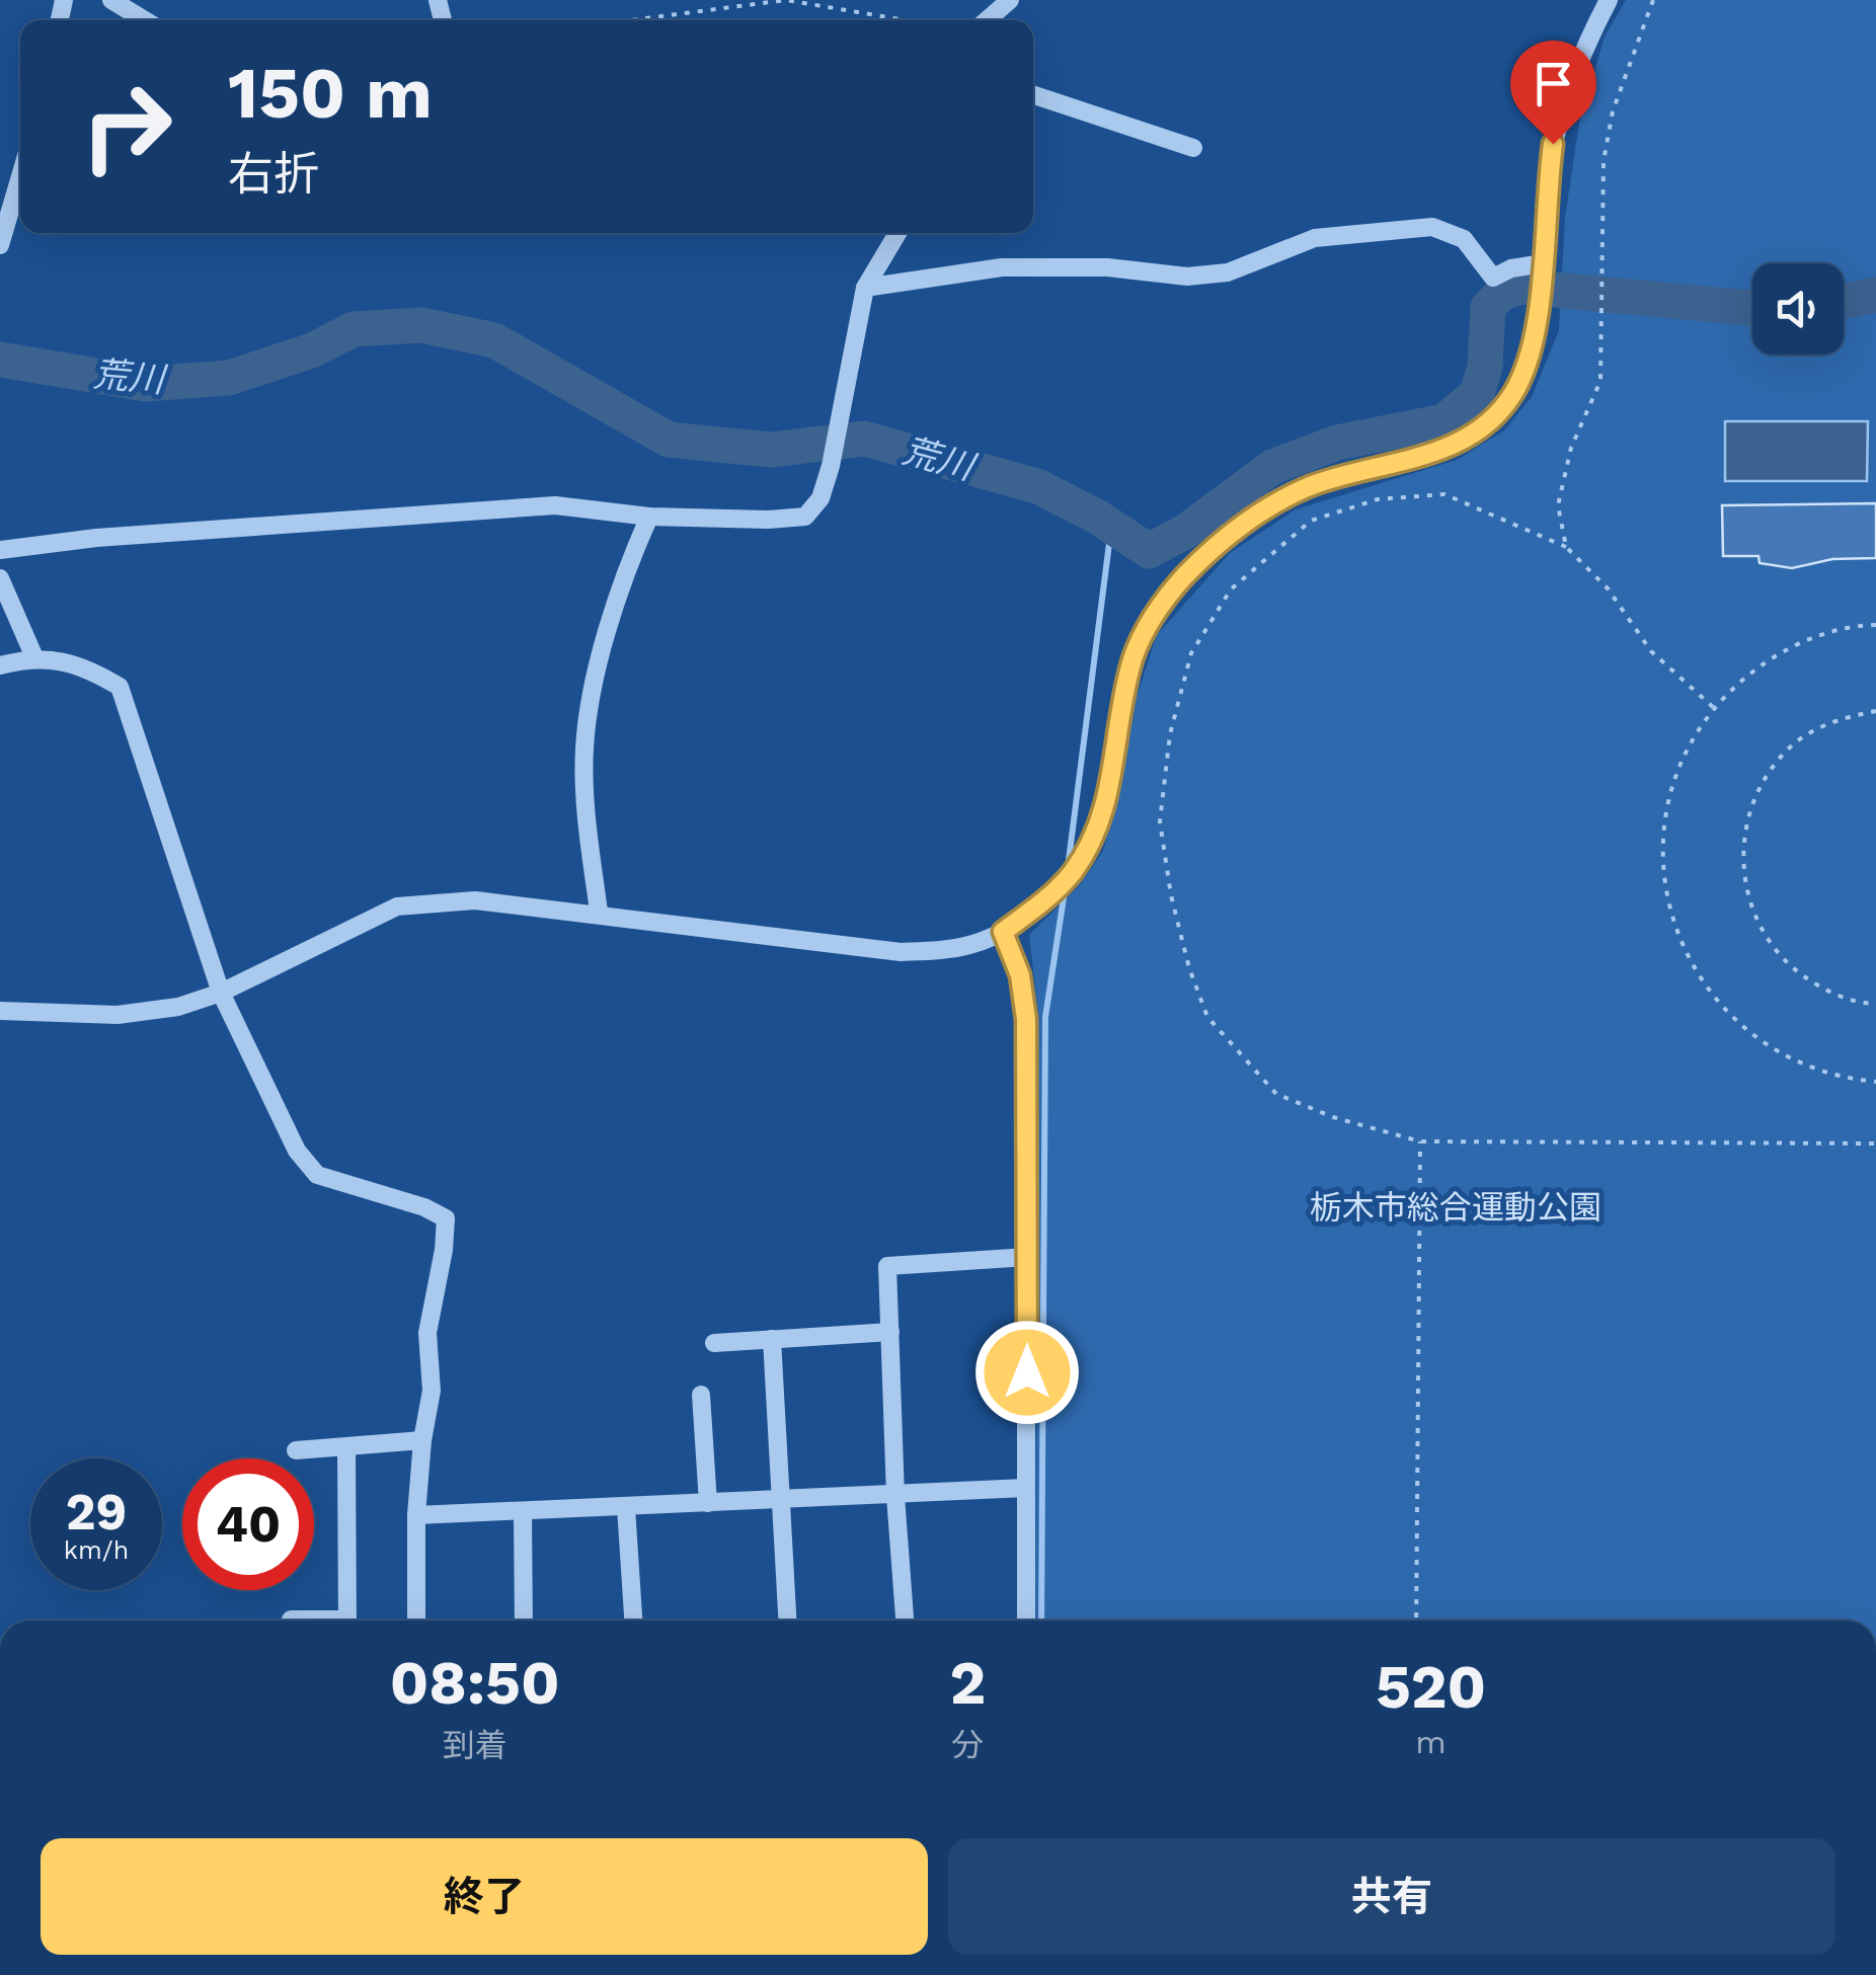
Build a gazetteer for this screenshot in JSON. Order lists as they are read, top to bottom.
{
  "water": ["荒川"],
  "parks": ["栃木市総合運動公園"],
  "page": {
    "turn": ["150 m", "右折"],
    "speed": "29 km/h",
    "limit": "40",
    "eta": [
      "08:50",
      "到着",
      "2",
      "分",
      "520",
      "m"
    ],
    "buttons": ["終了", "共有"]
  }
}
